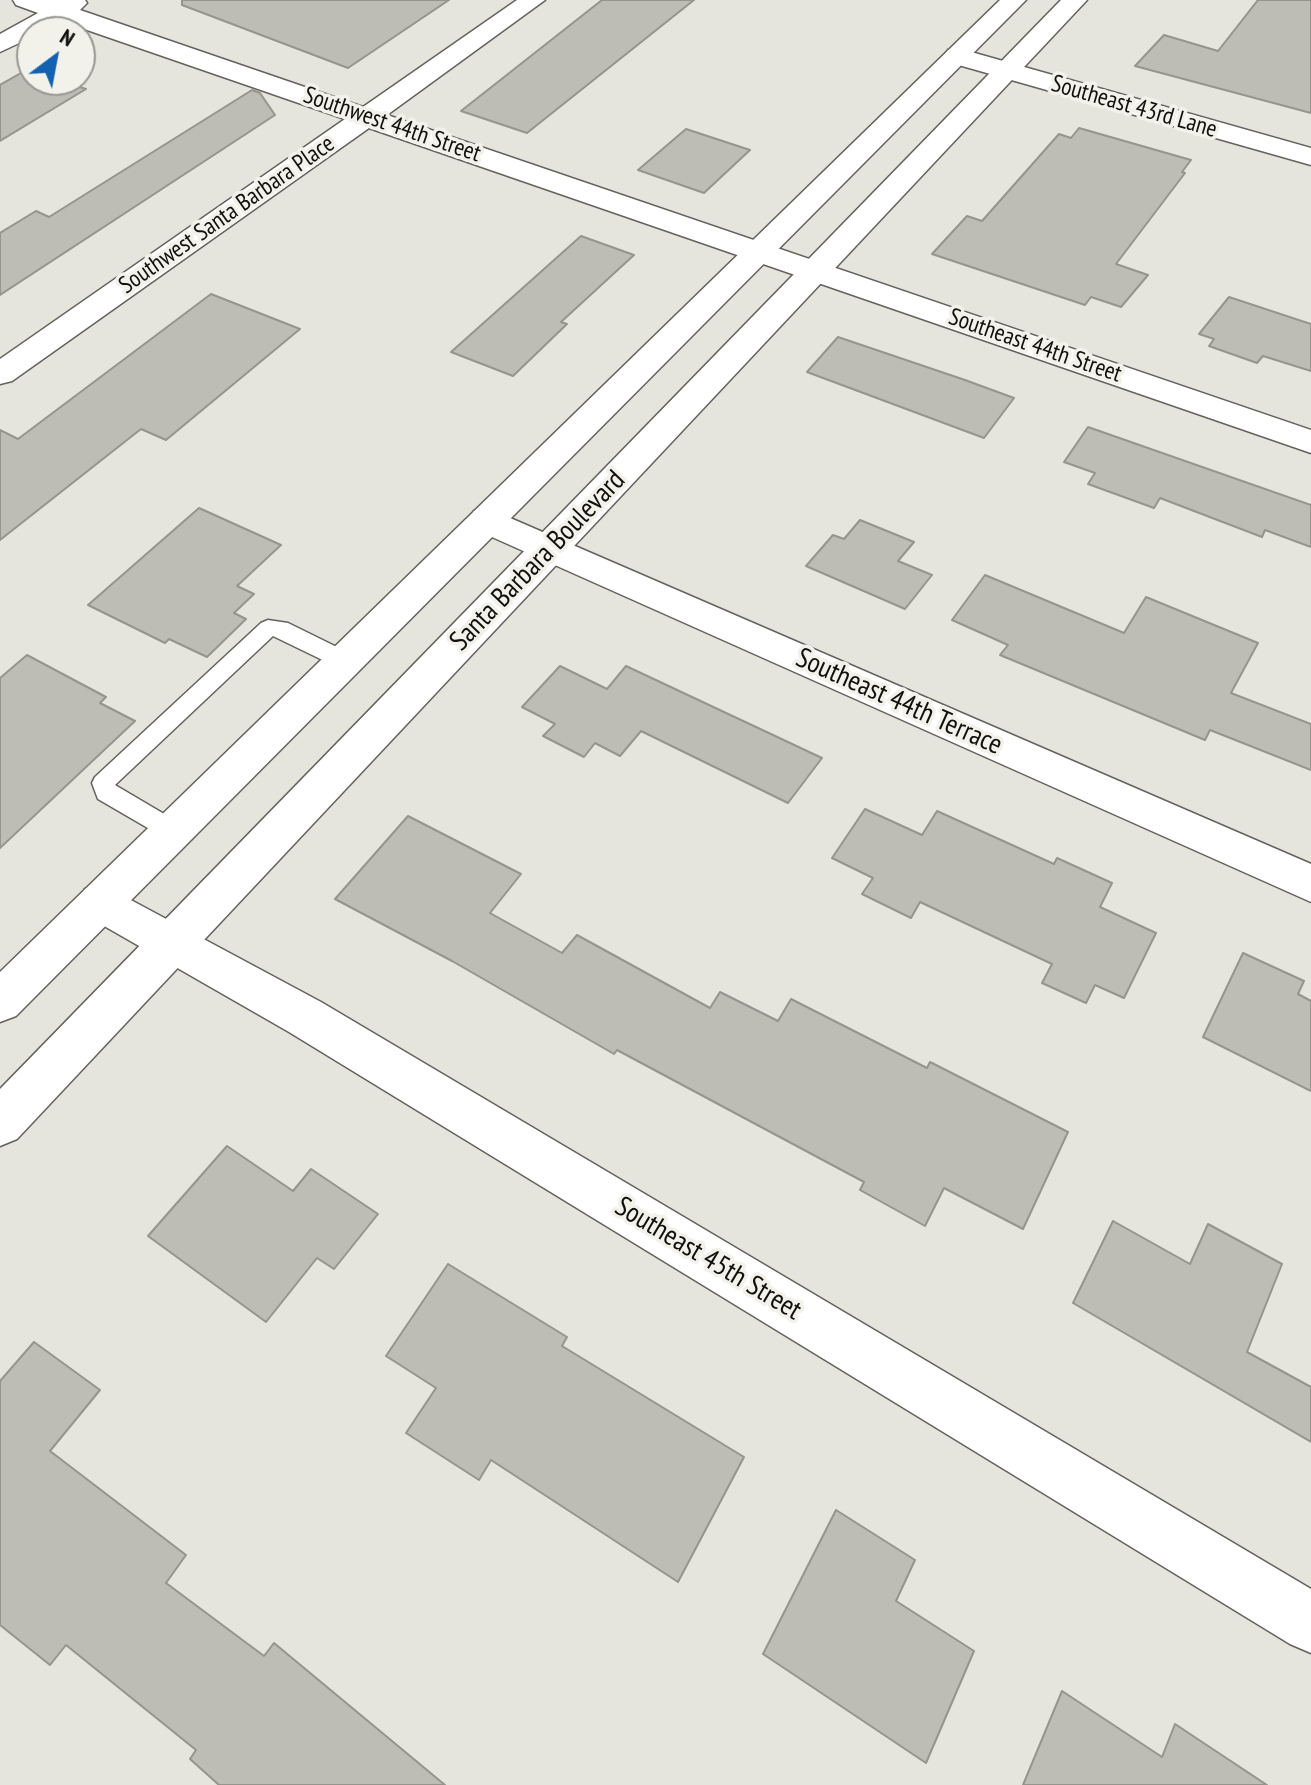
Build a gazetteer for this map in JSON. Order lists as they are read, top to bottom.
{
  "streets": {
    "street": [
      "Southeast 43rd Lane",
      "Southwest 44th Street",
      "Southwest Santa Barbara Place",
      "Southeast 44th Street",
      "Santa Barbara Boulevard",
      "Southeast 44th Terrace",
      "Southeast 45th Street"
    ]
  },
  "crossings": [
    ["Southeast 43rd Lane", "Santa Barbara Boulevard"],
    ["Southwest 44th Street", "Southwest Santa Barbara Place"],
    ["Southwest 44th Street", "Southeast 44th Street"],
    ["Southeast 44th Street", "Santa Barbara Boulevard"],
    ["Santa Barbara Boulevard", "Southeast 44th Terrace"],
    ["Santa Barbara Boulevard", "Southeast 45th Street"]
  ],
  "north": "top right"
}
